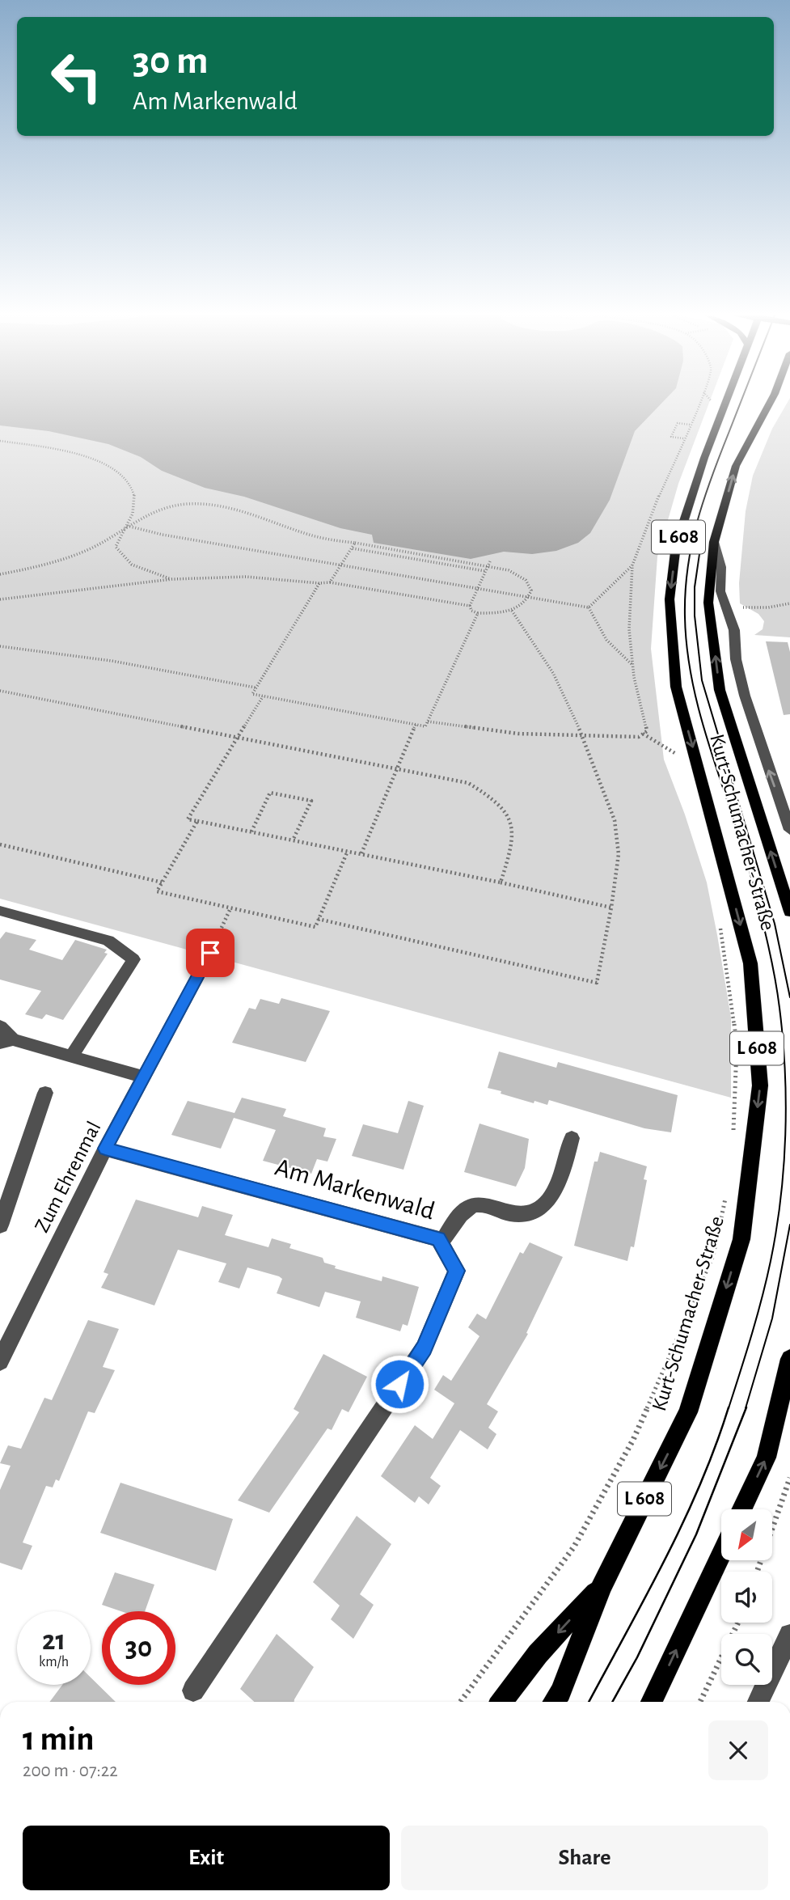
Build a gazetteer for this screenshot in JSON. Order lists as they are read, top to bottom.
{
  "streets": {
    "main road": ["L 608", "Kurt-Schumacher-Straße"],
    "street": ["Zum Ehrenmal", "Am Markenwald"]
  },
  "crossings": [
    ["Zum Ehrenmal", "Am Markenwald"]
  ],
  "north": "bottom left",
  "page": {
    "turn": ["30 m", "Am Markenwald"],
    "speed": "21 km/h",
    "limit": "30",
    "heading": ["1 min", "200 m · 07:22"],
    "buttons": ["Exit", "Share"]
  }
}
